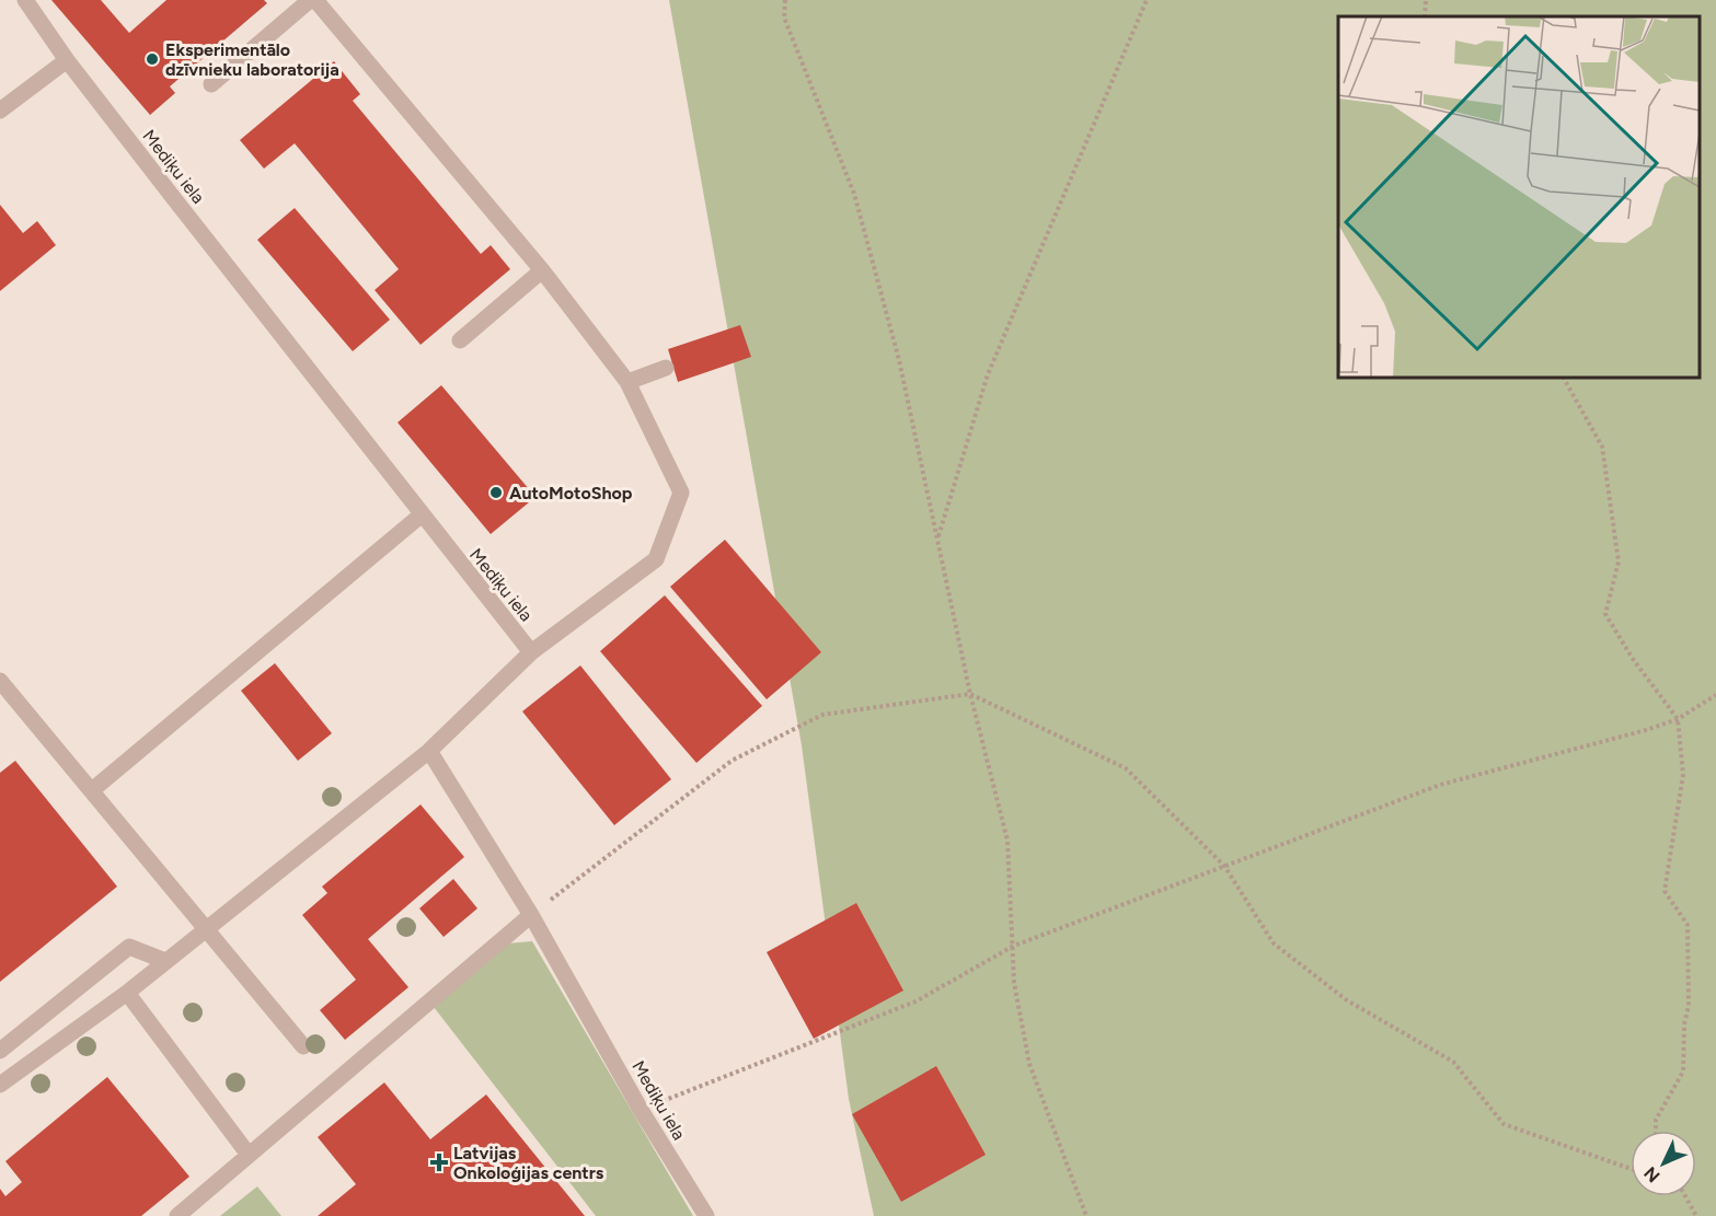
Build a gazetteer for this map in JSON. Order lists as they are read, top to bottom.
{
  "streets": {
    "street": ["Mediķu iela"]
  },
  "places": {
    "other": ["Eksperimentālo dzīvnieku laboratorija", "AutoMotoShop"],
    "health": ["Latvijas Onkoloģijas centrs"]
  },
  "north": "bottom left"
}
